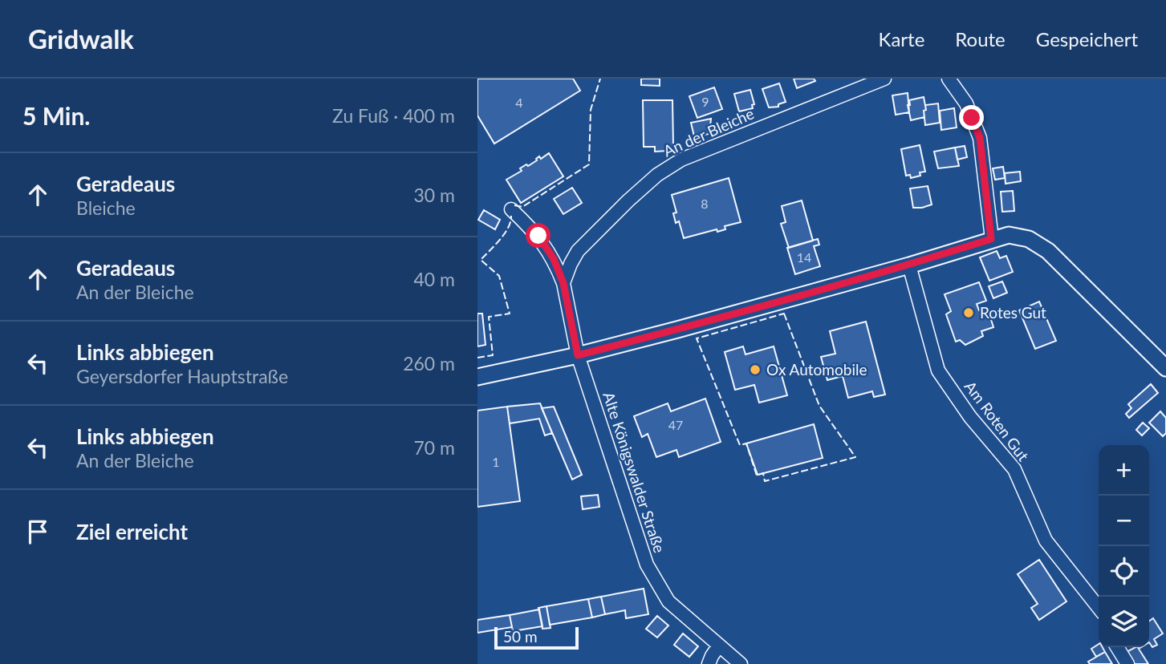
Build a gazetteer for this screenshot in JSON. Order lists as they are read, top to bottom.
{
  "streets": {
    "street": ["An der Bleiche", "Am Roten Gut", "Alte Königswalder Straße"]
  },
  "places": ["Rotes Gut", "Ox Automobile"],
  "house_numbers": [
    "9",
    "4",
    "8",
    "14",
    "47",
    "1"
  ],
  "scale_bar": "50 m",
  "page": {
    "header": "Gridwalk",
    "nav": ["Karte", "Route", "Gespeichert"],
    "heading": ["5 Min.", "Zu Fuß · 400 m"],
    "list": [
      ["Geradeaus", "Bleiche", "30 m"],
      ["Geradeaus", "An der Bleiche", "40 m"],
      ["Links abbiegen", "Geyersdorfer Hauptstraße", "260 m"],
      ["Links abbiegen", "An der Bleiche", "70 m"],
      "Ziel erreicht"
    ],
    "map_buttons": ["+", "−"],
    "scale": "50 m"
  }
}
